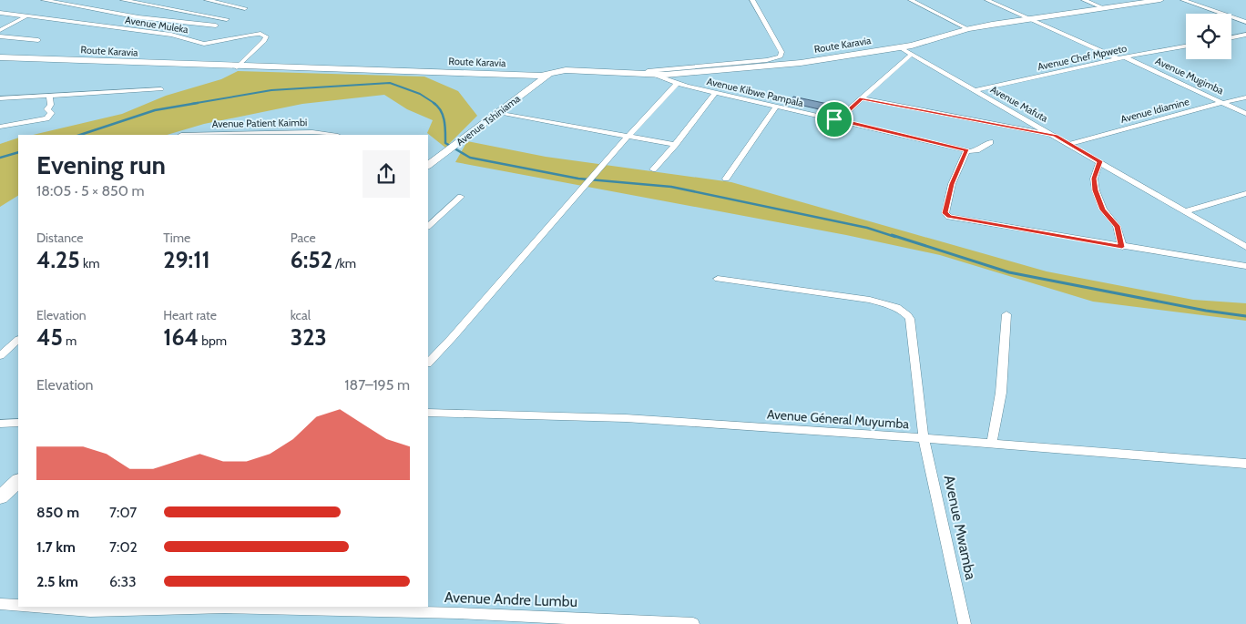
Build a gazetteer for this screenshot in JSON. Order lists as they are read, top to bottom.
{
  "streets": {
    "street": [
      "Avenue Muleka",
      "Route Karavia",
      "Avenue Chef Mpweto",
      "Avenue Mugimba",
      "Avenue Kibwe Pampala",
      "Avenue Mafuta",
      "Avenue Idiamine",
      "Avenue Tshiniama",
      "Avenue Patient Kaimbi",
      "Avenue Géneral Muyumba",
      "Avenue Mwamba",
      "Avenue Andre Lumbu"
    ]
  },
  "crossings": [
    ["Avenue Muleka", "Route Karavia"],
    ["Route Karavia", "Avenue Mugimba"],
    ["Route Karavia", "Avenue Kibwe Pampala"],
    ["Route Karavia", "Avenue Mafuta"],
    ["Route Karavia", "Avenue Tshiniama"],
    ["Avenue Chef Mpweto", "Avenue Mugimba"],
    ["Avenue Chef Mpweto", "Avenue Mafuta"],
    ["Avenue Mugimba", "Avenue Idiamine"],
    ["Avenue Mafuta", "Avenue Idiamine"],
    ["Avenue Géneral Muyumba", "Avenue Mwamba"]
  ],
  "page": {
    "heading": ["Evening run", "18:05 · 5 × 850 m"],
    "stats": [
      ["Distance", "4.25 km"],
      ["Time", "29:11"],
      ["Pace", "6:52 /km"],
      ["Elevation", "45 m"],
      ["Heart rate", "164 bpm"],
      ["kcal", "323"]
    ],
    "chart": ["Elevation", "187–195 m"],
    "list": [
      {
        "name": "850 m",
        "note": "7:07"
      },
      {
        "name": "1.7 km",
        "note": "7:02"
      },
      {
        "name": "2.5 km",
        "note": "6:33"
      }
    ]
  }
}
